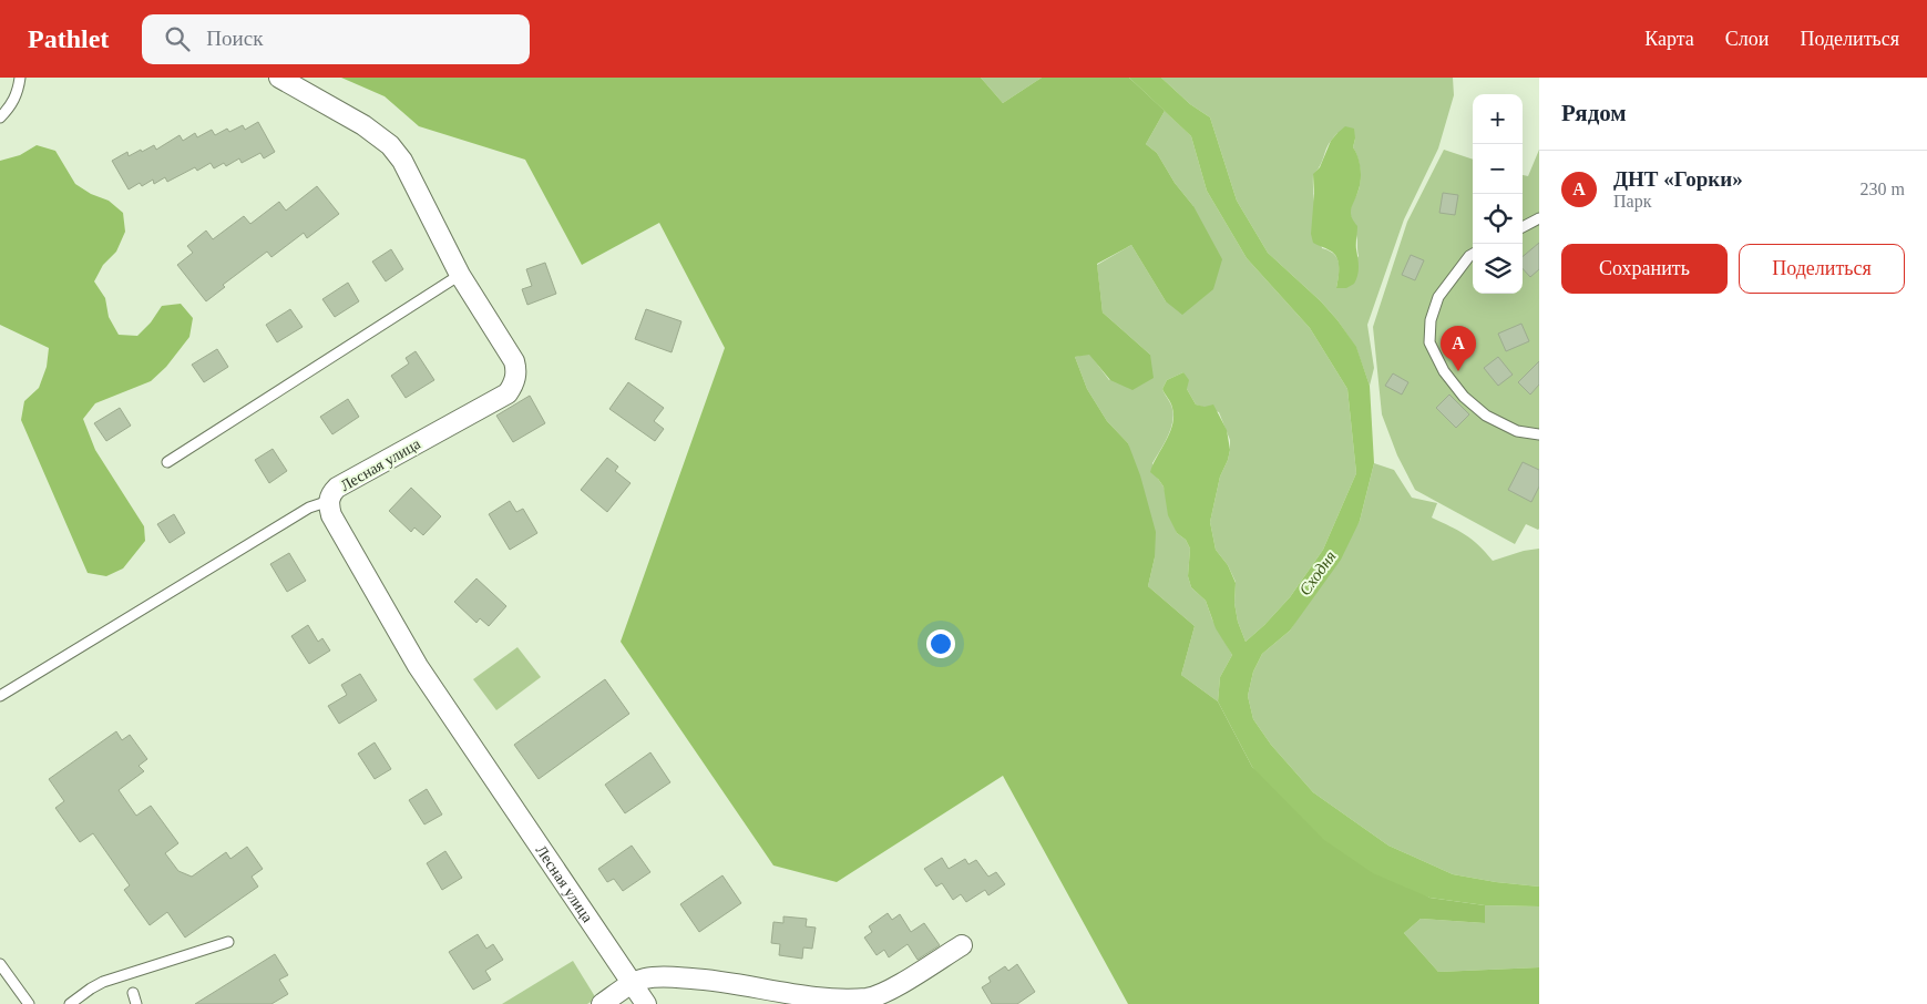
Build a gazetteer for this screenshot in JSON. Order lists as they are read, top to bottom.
{
  "streets": {
    "street": ["Лесная улица"]
  },
  "water": ["Сходня"],
  "page": {
    "header": "Pathlet",
    "search": "Поиск",
    "nav": ["Карта", "Слои", "Поделиться"],
    "heading": "Рядом",
    "map_buttons": ["+", "−"],
    "list": [
      {
        "mark": "A",
        "name": "ДНТ «Горки»",
        "note": "Парк",
        "value": "230 m"
      }
    ],
    "buttons": ["Сохранить", "Поделиться"],
    "pins": "A"
  }
}
